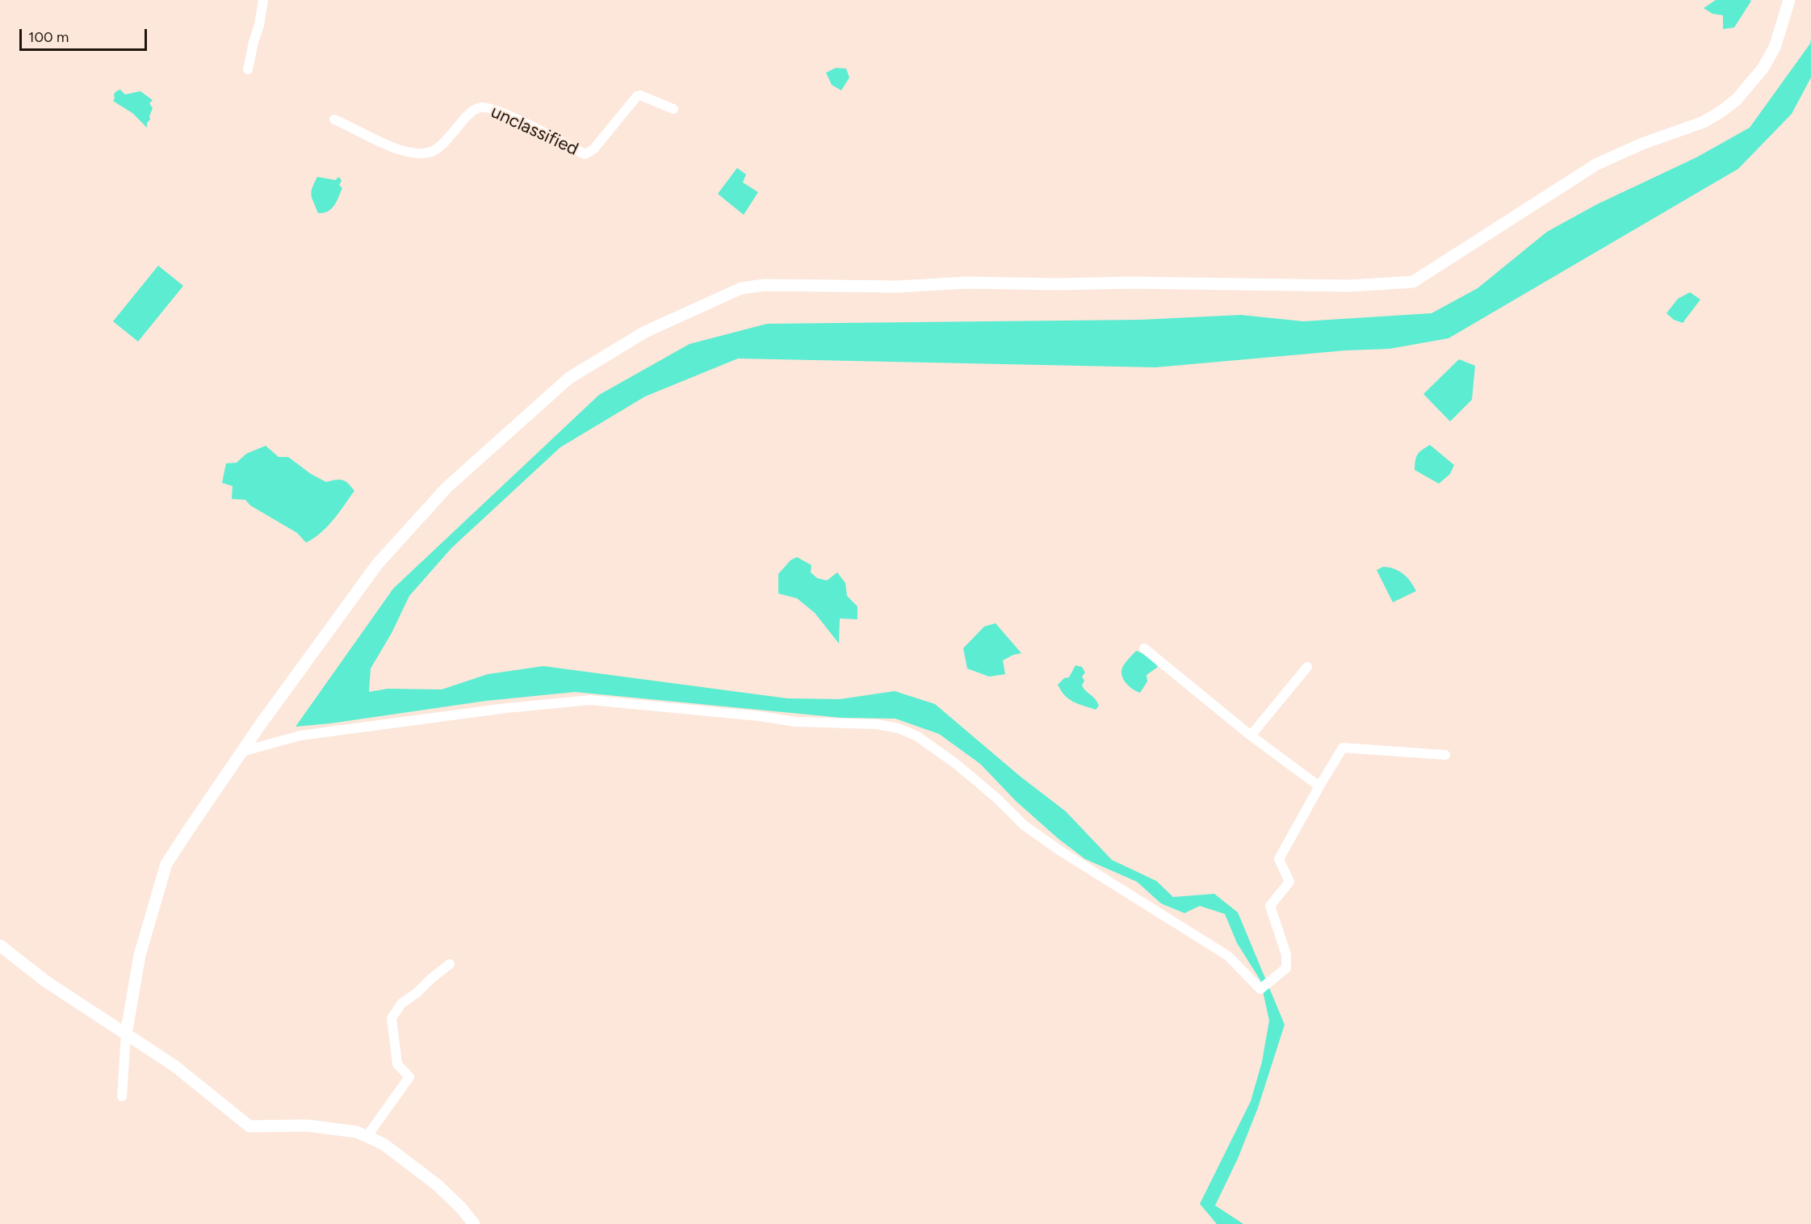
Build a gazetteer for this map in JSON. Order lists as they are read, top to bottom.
{
  "streets": {
    "street": ["unclassified"]
  },
  "scale_bar": "100 m"
}
